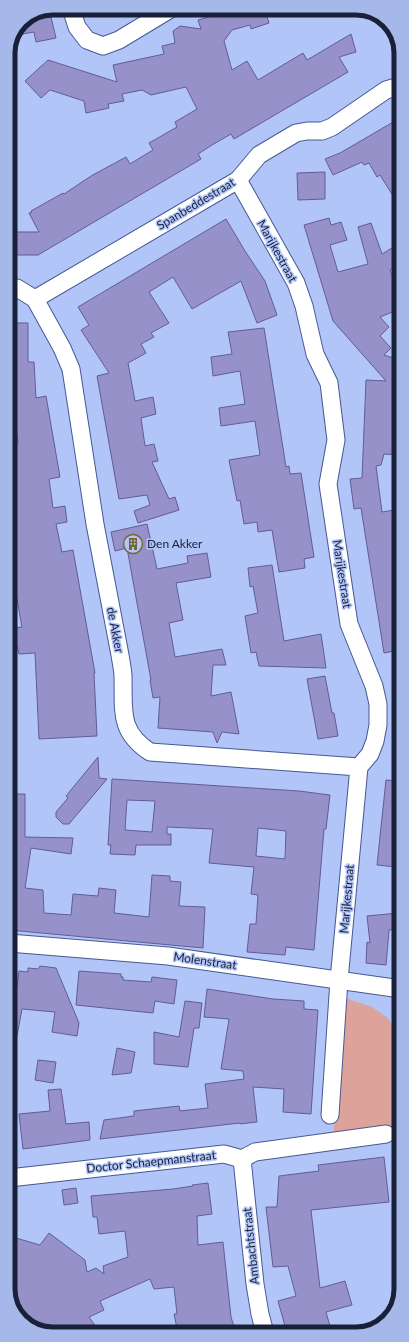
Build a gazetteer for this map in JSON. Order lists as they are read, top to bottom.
{
  "streets": {
    "street": [
      "Spanbeddestraat",
      "Marijkestraat",
      "de Akker",
      "Molenstraat",
      "Doctor Schaepmanstraat",
      "Ambachtstraat"
    ]
  },
  "crossings": [
    ["Spanbeddestraat", "Marijkestraat"],
    ["Spanbeddestraat", "de Akker"],
    ["Marijkestraat", "de Akker"],
    ["Marijkestraat", "Molenstraat"],
    ["Doctor Schaepmanstraat", "Ambachtstraat"]
  ],
  "places": {
    "building": ["Den Akker"]
  }
}
